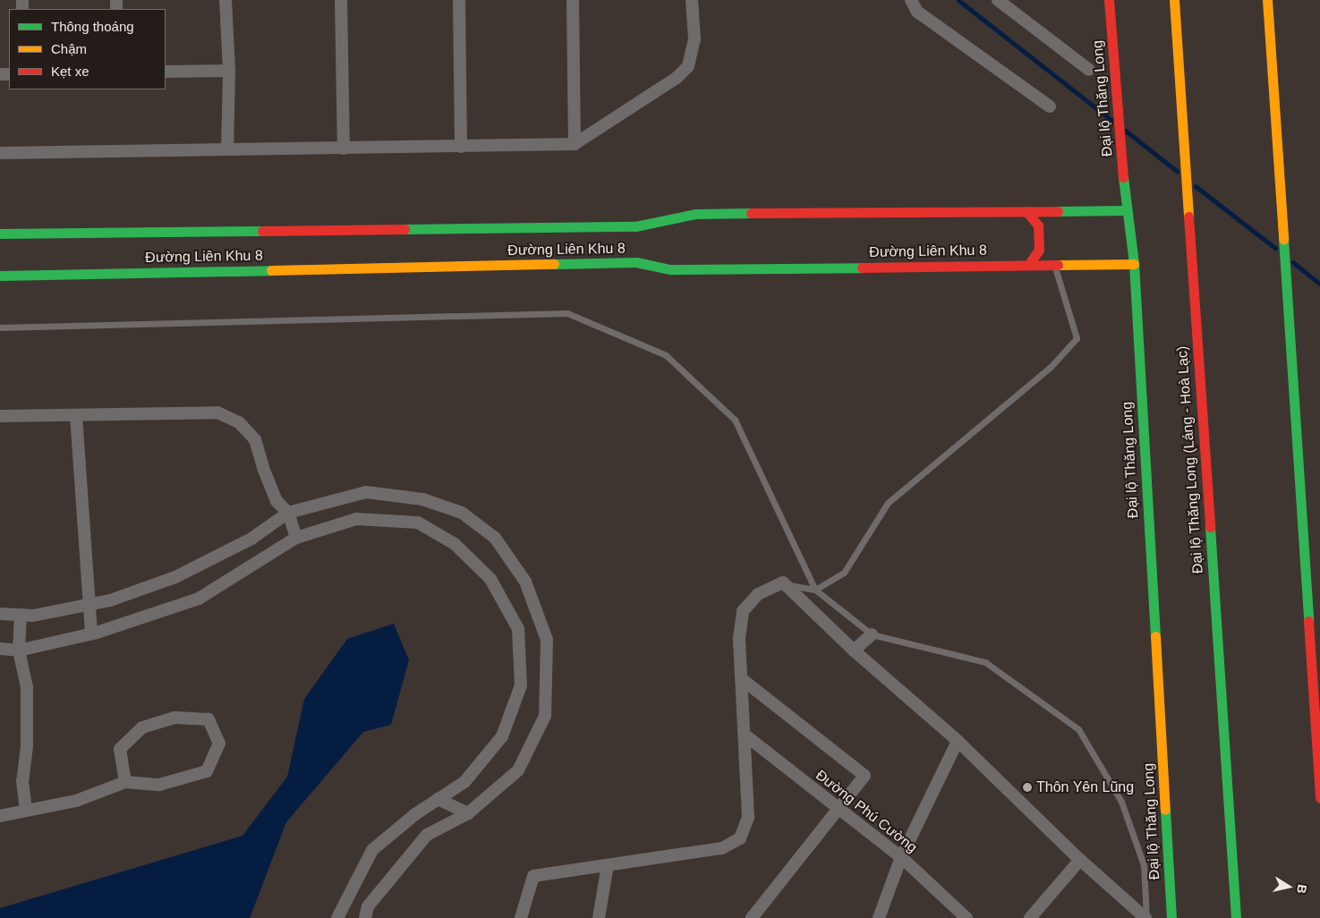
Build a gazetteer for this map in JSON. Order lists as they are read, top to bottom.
{
  "streets": {
    "main road": ["Đại lộ Thăng Long", "Đường Liên Khu 8", "Đại lộ Thăng Long (Láng - Hoà Lạc)"],
    "street": ["Đường Phú Cường"]
  },
  "crossings": [
    ["Đại lộ Thăng Long", "Đường Liên Khu 8"]
  ],
  "places": ["Thôn Yên Lũng"],
  "legend": ["Thông thoáng", "Chậm", "Kẹt xe"],
  "north": "right"
}
